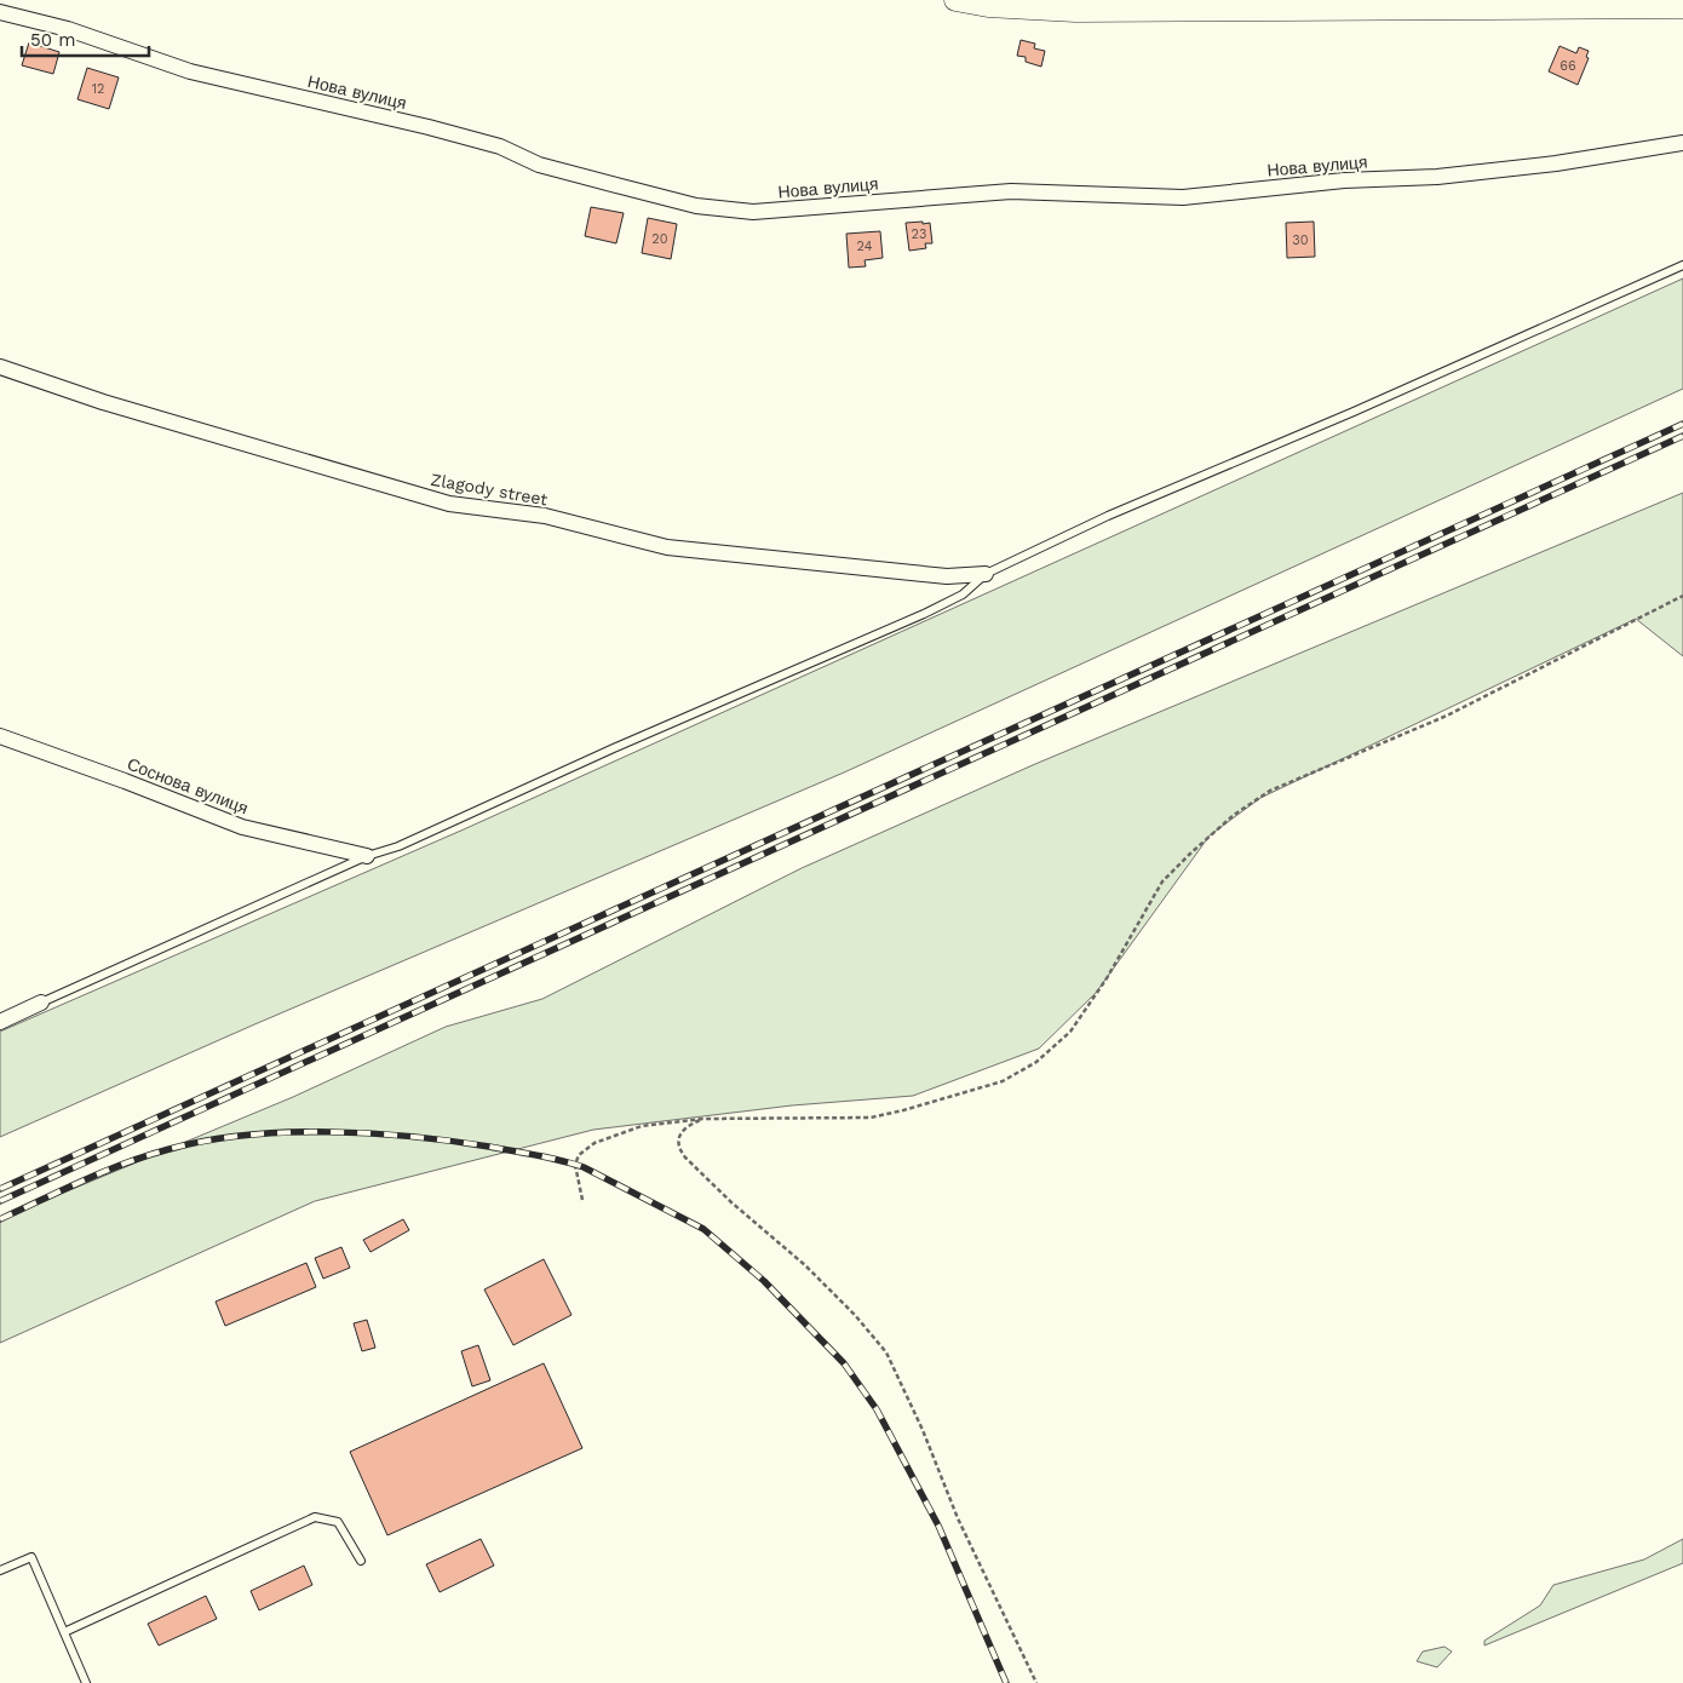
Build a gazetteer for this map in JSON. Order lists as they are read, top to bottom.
{
  "streets": {
    "street": ["Нова вулиця", "Zlagody street", "Соснова вулиця"]
  },
  "house_numbers": [
    "66",
    "12",
    "23",
    "20",
    "30",
    "24"
  ],
  "scale_bar": "50 m"
}
